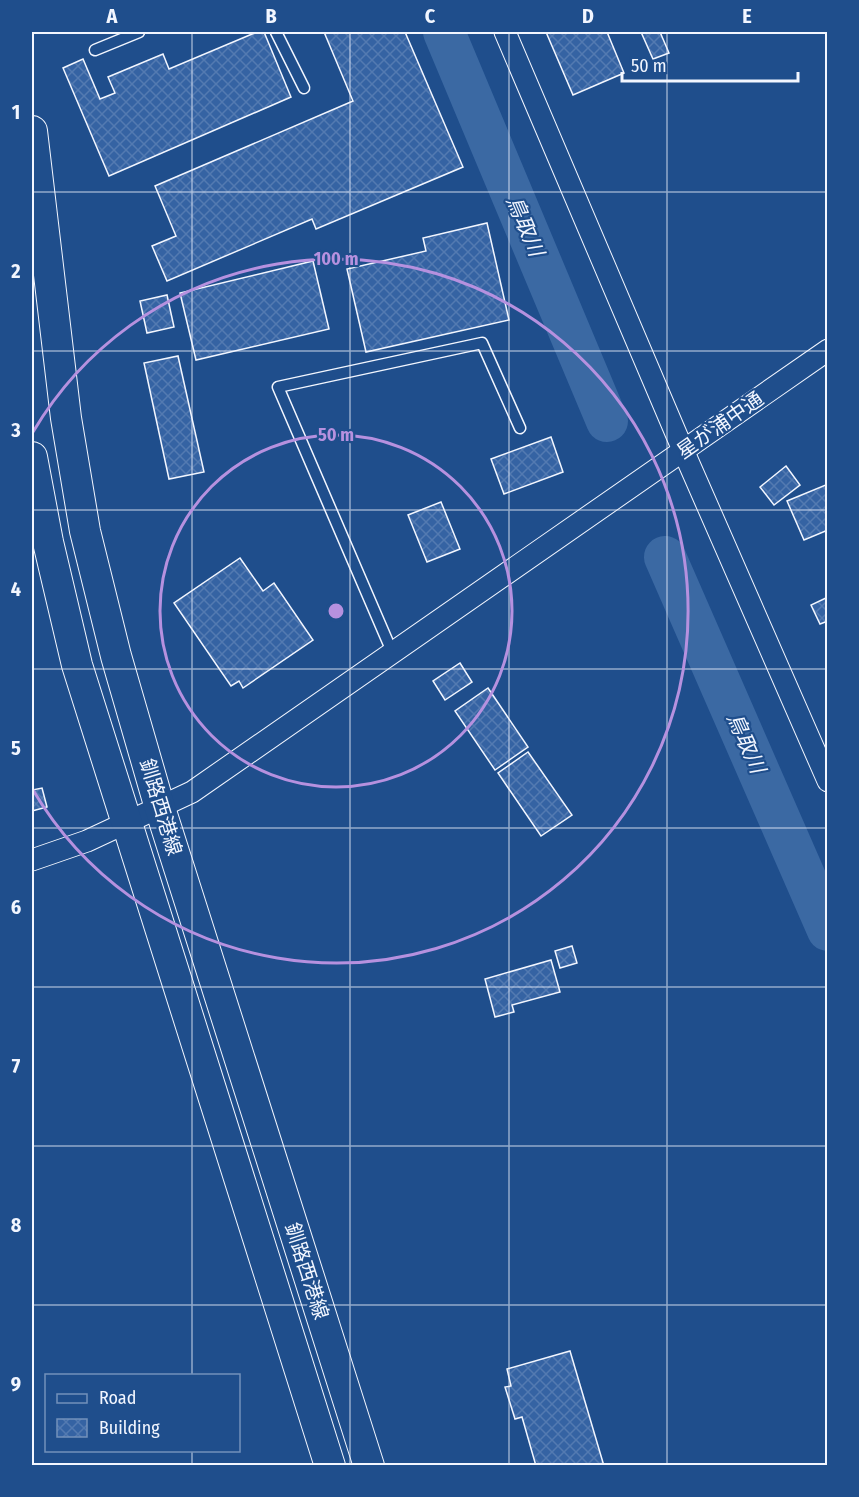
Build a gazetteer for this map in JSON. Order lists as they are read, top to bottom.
{
  "streets": {
    "main road": ["釧路西港線"],
    "street": ["星が浦中通"]
  },
  "crossings": [
    ["星が浦中通", "釧路西港線"]
  ],
  "water": ["鳥取川"],
  "legend": ["Road", "Building"],
  "scale_bar": "50 m",
  "grid": {
    "columns": [
      "A",
      "B",
      "C",
      "D",
      "E"
    ],
    "rows": [
      "1",
      "2",
      "3",
      "4",
      "5",
      "6",
      "7",
      "8",
      "9"
    ]
  },
  "rings": ["100 m", "50 m"]
}
